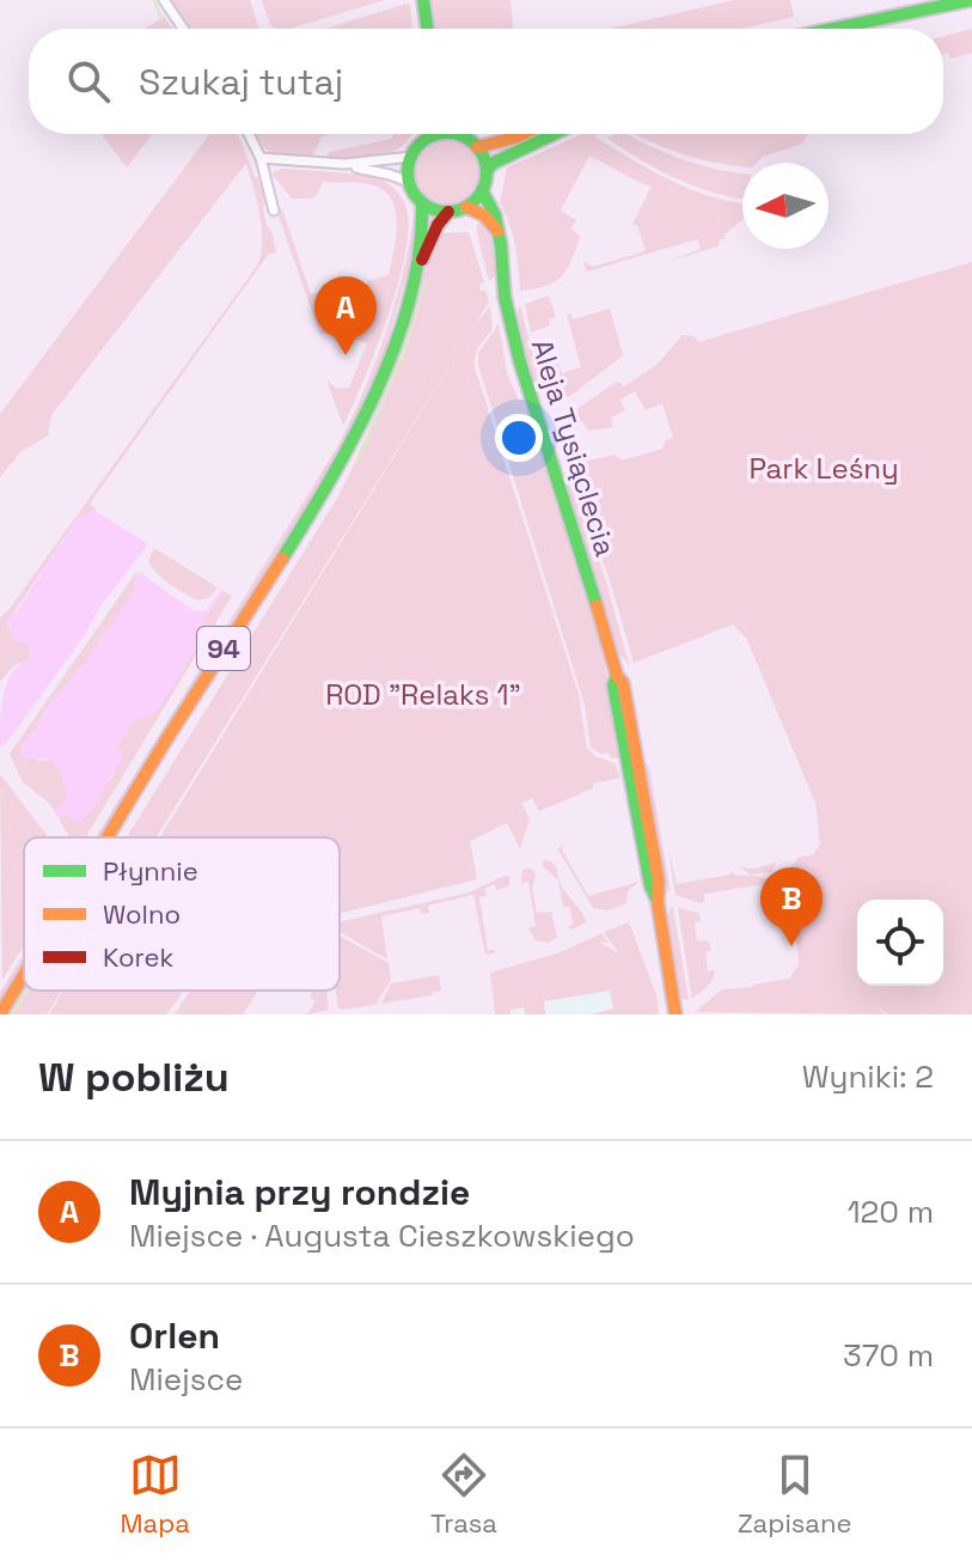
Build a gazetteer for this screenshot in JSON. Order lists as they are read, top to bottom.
{
  "streets": {
    "main road": ["Aleja Tysiąclecia", "94"]
  },
  "crossings": [
    ["Aleja Tysiąclecia", "94"]
  ],
  "parks": ["Park Leśny", "ROD \"Relaks 1\""],
  "legend": ["Płynnie", "Wolno", "Korek"],
  "north": "left",
  "page": {
    "search": "Szukaj tutaj",
    "pins": ["A", "B"],
    "heading": ["W pobliżu", "Wyniki: 2"],
    "list": [
      {
        "mark": "A",
        "name": "Myjnia przy rondzie",
        "note": "Miejsce · Augusta Cieszkowskiego",
        "value": "120 m"
      },
      {
        "mark": "B",
        "name": "Orlen",
        "note": "Miejsce",
        "value": "370 m"
      }
    ],
    "nav": ["Mapa", "Trasa", "Zapisane"]
  }
}
